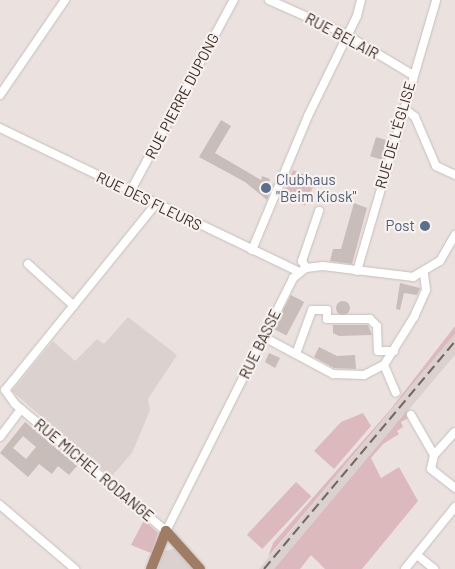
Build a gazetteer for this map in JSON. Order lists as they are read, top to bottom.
{
  "streets": {
    "street": [
      "RUE BELAIR",
      "RUE PIERRE DUPONG",
      "RUE DE L'ÉGLISE",
      "RUE DES FLEURS",
      "RUE BASSE",
      "RUE MICHEL RODANGE"
    ]
  },
  "crossings": [
    ["RUE BELAIR", "RUE DE L'ÉGLISE"],
    ["RUE PIERRE DUPONG", "RUE DES FLEURS"],
    ["RUE DES FLEURS", "RUE BASSE"],
    ["RUE BASSE", "RUE MICHEL RODANGE"]
  ],
  "places": ["Clubhaus \"Beim Kiosk\"", "Post"]
}
